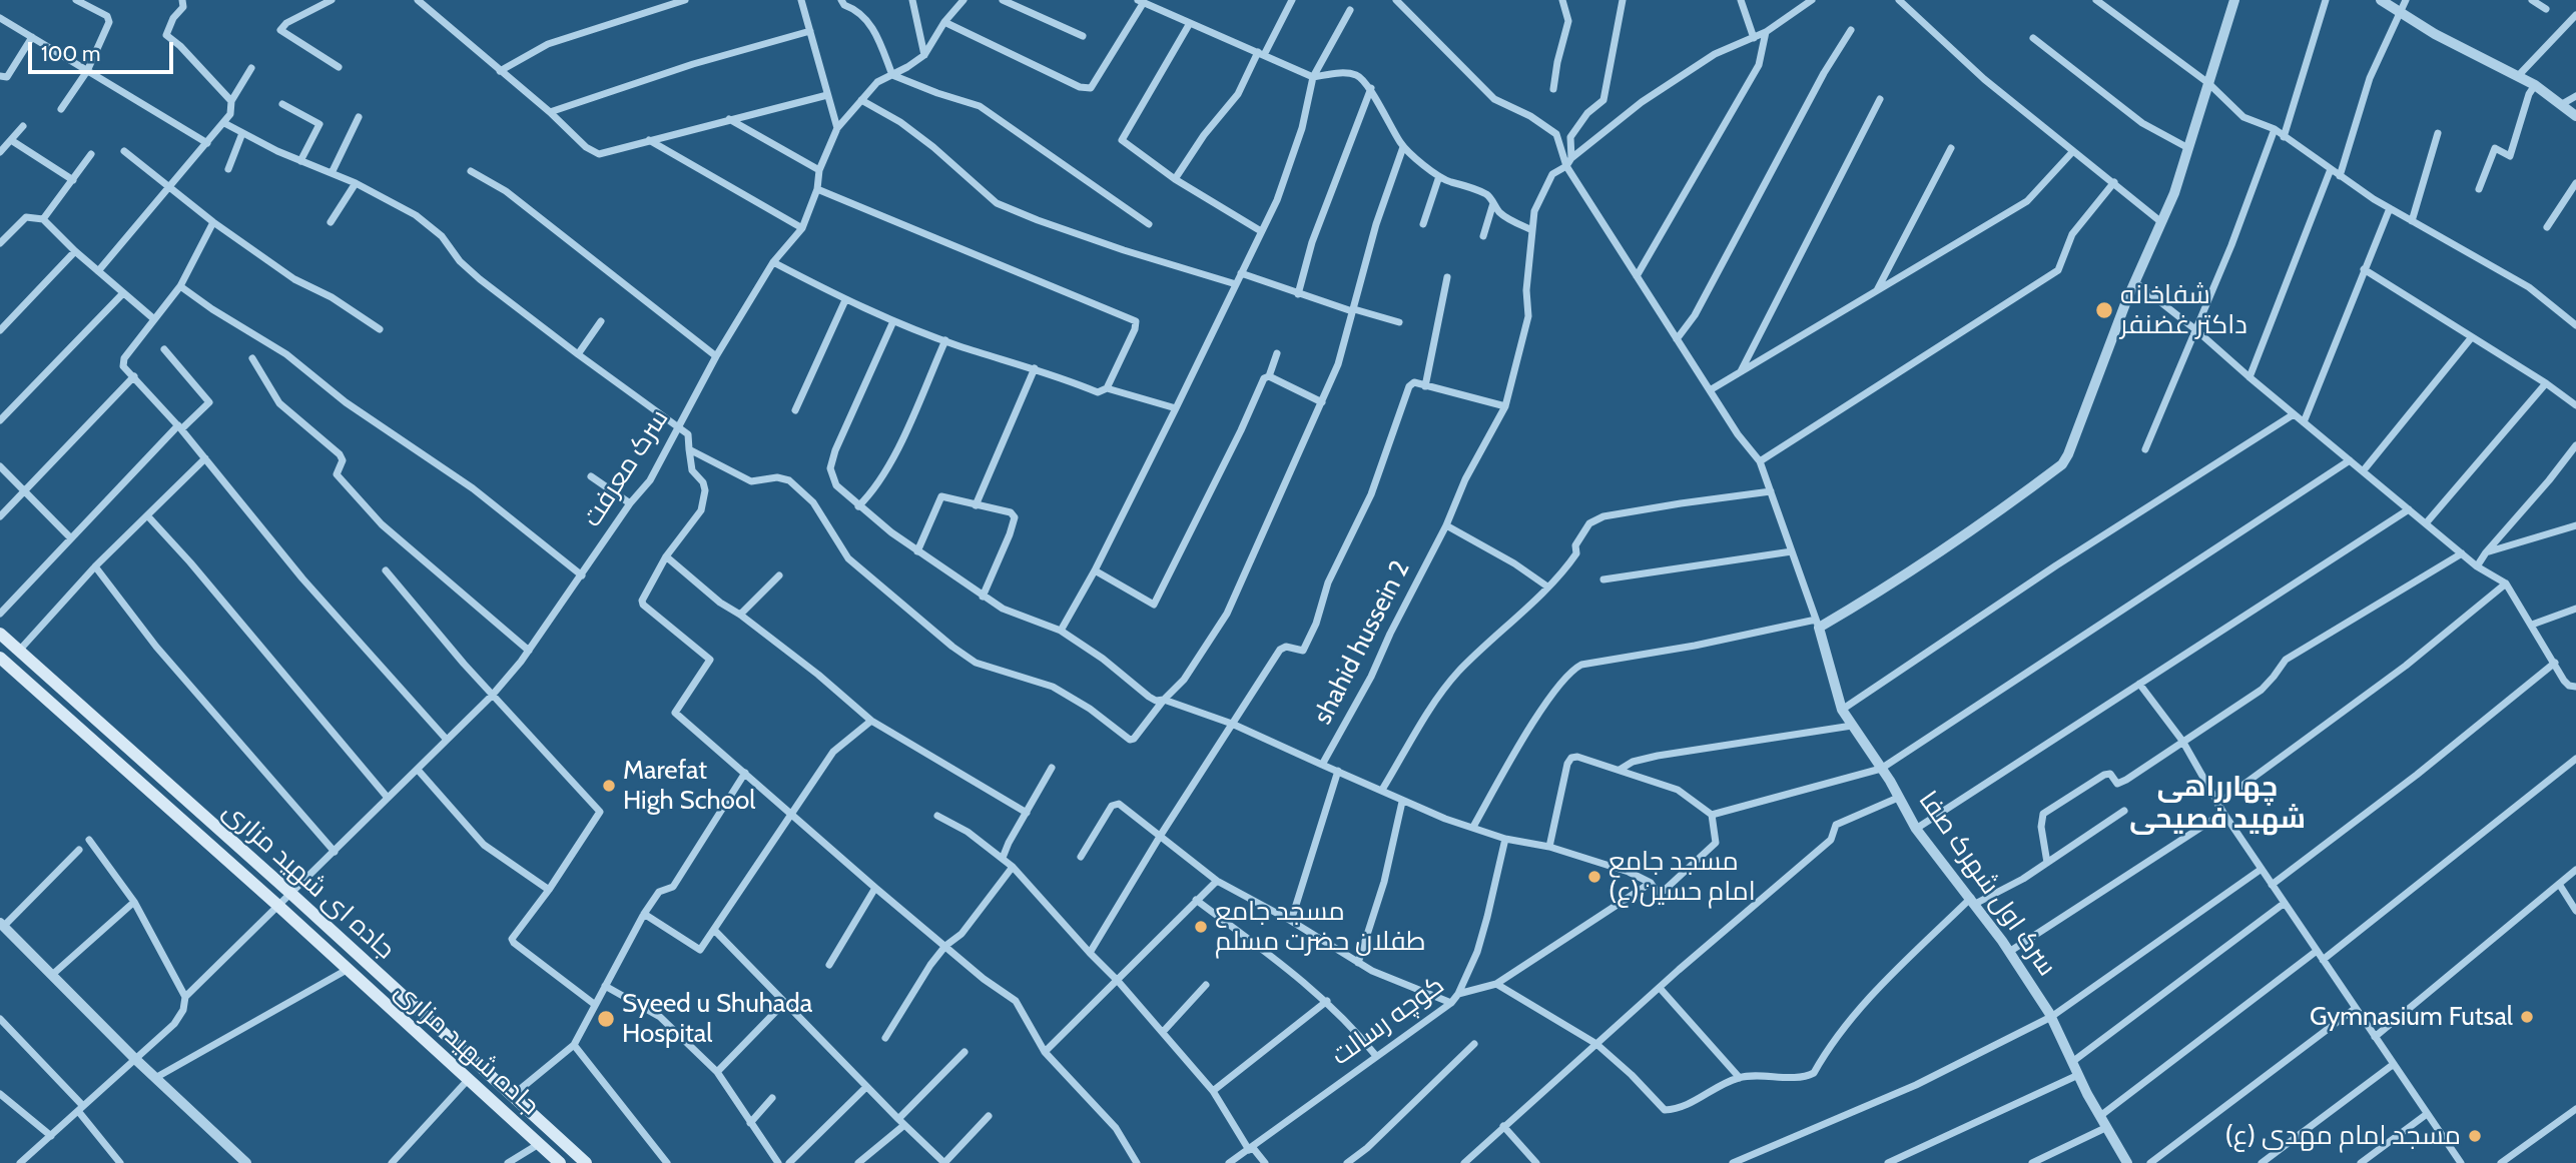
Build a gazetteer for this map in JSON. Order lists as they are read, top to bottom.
{
  "streets": {
    "main road": ["جاده ای شهید مزاری", "جاده شهید مزاری"],
    "street": [
      "سرک معرفت",
      "shahid hussein 2",
      "سرک اول شهرک صفا",
      "کوچه رسالت"
    ]
  },
  "crossings": [
    ["سرک معرفت", "جاده ای شهید مزاری"],
    ["سرک معرفت", "جاده شهید مزاری"],
    ["shahid hussein 2", "کوچه رسالت"]
  ],
  "districts": ["چهارراهی شهید فصیحی"],
  "places": [
    "شفاخانه داکتر غضنفر",
    "Marefat High School",
    "مسجد جامع امام حسین(ع)",
    "مسجد جامع طفلان حضرت مسلم",
    "Gymnasium Futsal",
    "Syeed u Shuhada Hospital",
    "(مسجد امام مهدی (ع"
  ],
  "scale_bar": "100 m"
}
